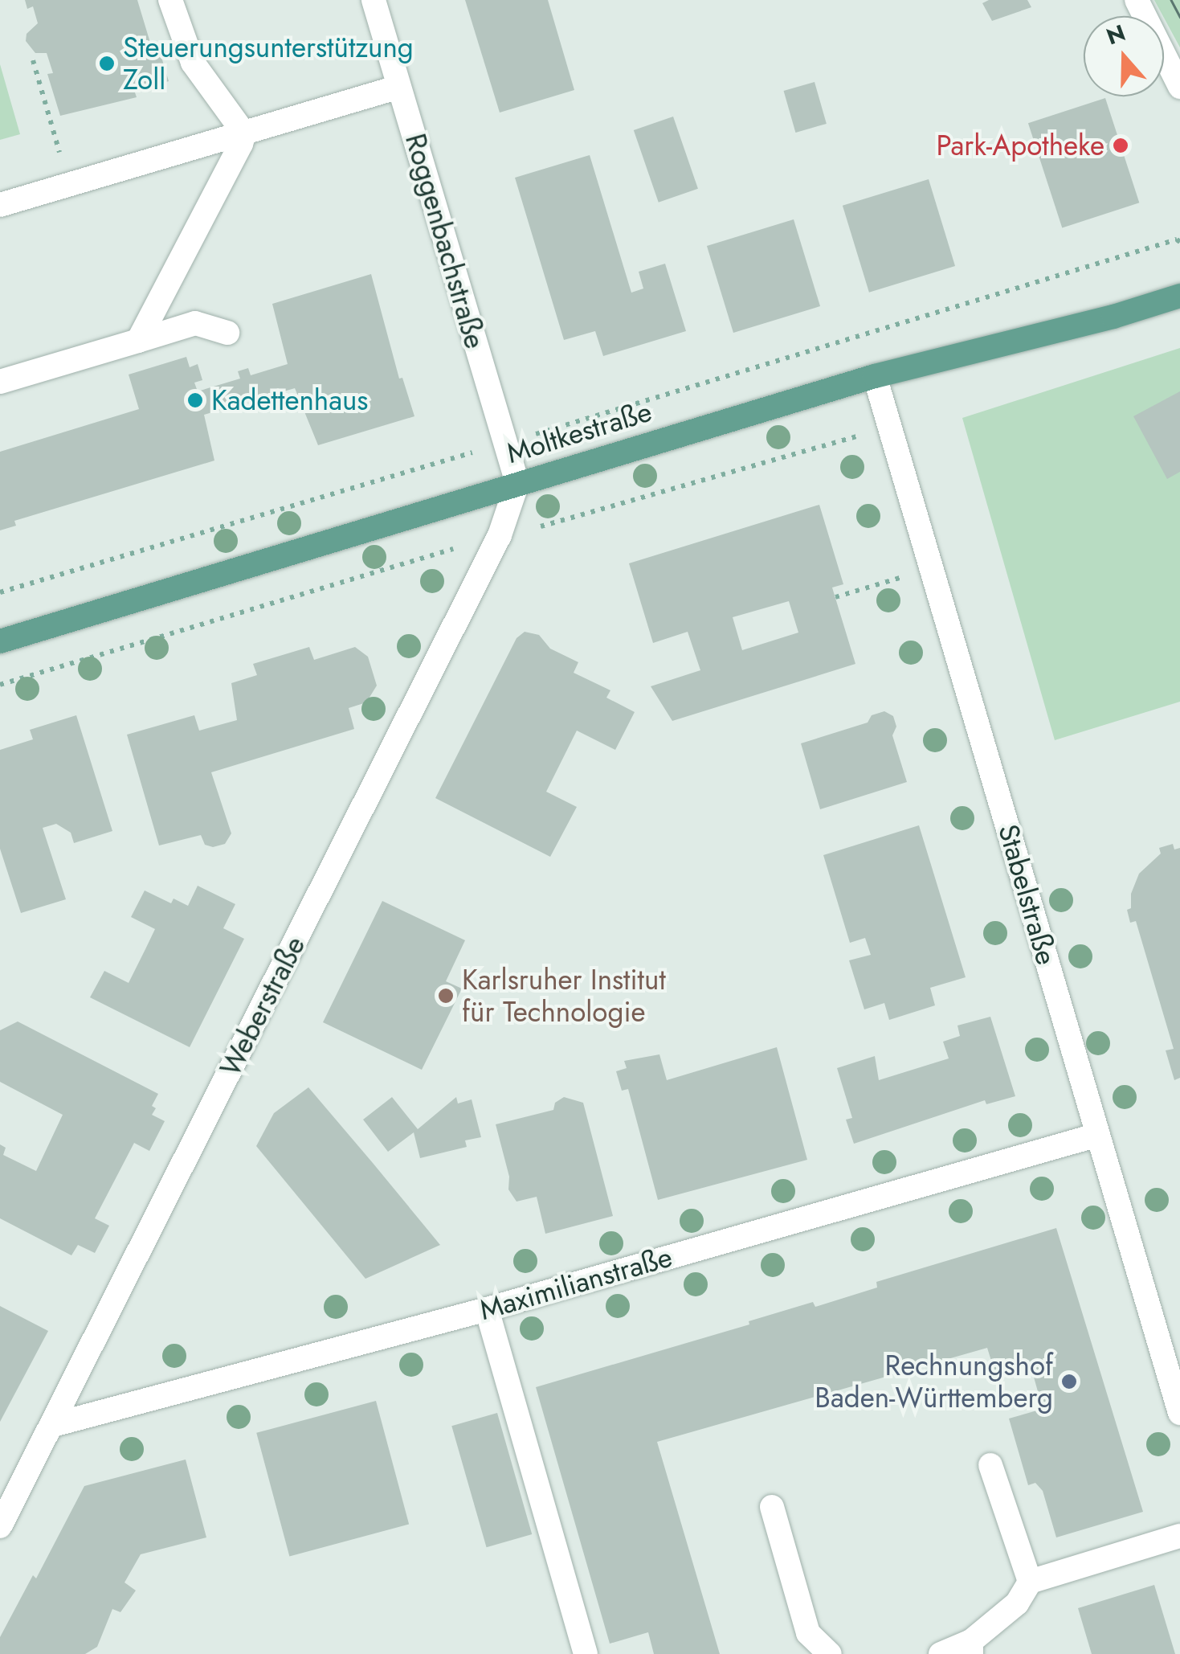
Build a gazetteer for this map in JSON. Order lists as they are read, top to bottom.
{
  "streets": {
    "main road": ["Moltkestraße"],
    "street": [
      "Roggenbachstraße",
      "Stabelstraße",
      "Weberstraße",
      "Maximilianstraße"
    ]
  },
  "crossings": [
    ["Roggenbachstraße", "Moltkestraße"],
    ["Roggenbachstraße", "Weberstraße"],
    ["Moltkestraße", "Stabelstraße"],
    ["Moltkestraße", "Weberstraße"],
    ["Stabelstraße", "Maximilianstraße"],
    ["Weberstraße", "Maximilianstraße"]
  ],
  "places": [
    "Steuerungsunterstützung Zoll",
    "Park-Apotheke",
    "Kadettenhaus",
    "Karlsruher Institut für Technologie",
    "Rechnungshof Baden-Württemberg"
  ],
  "north": "top"
}
